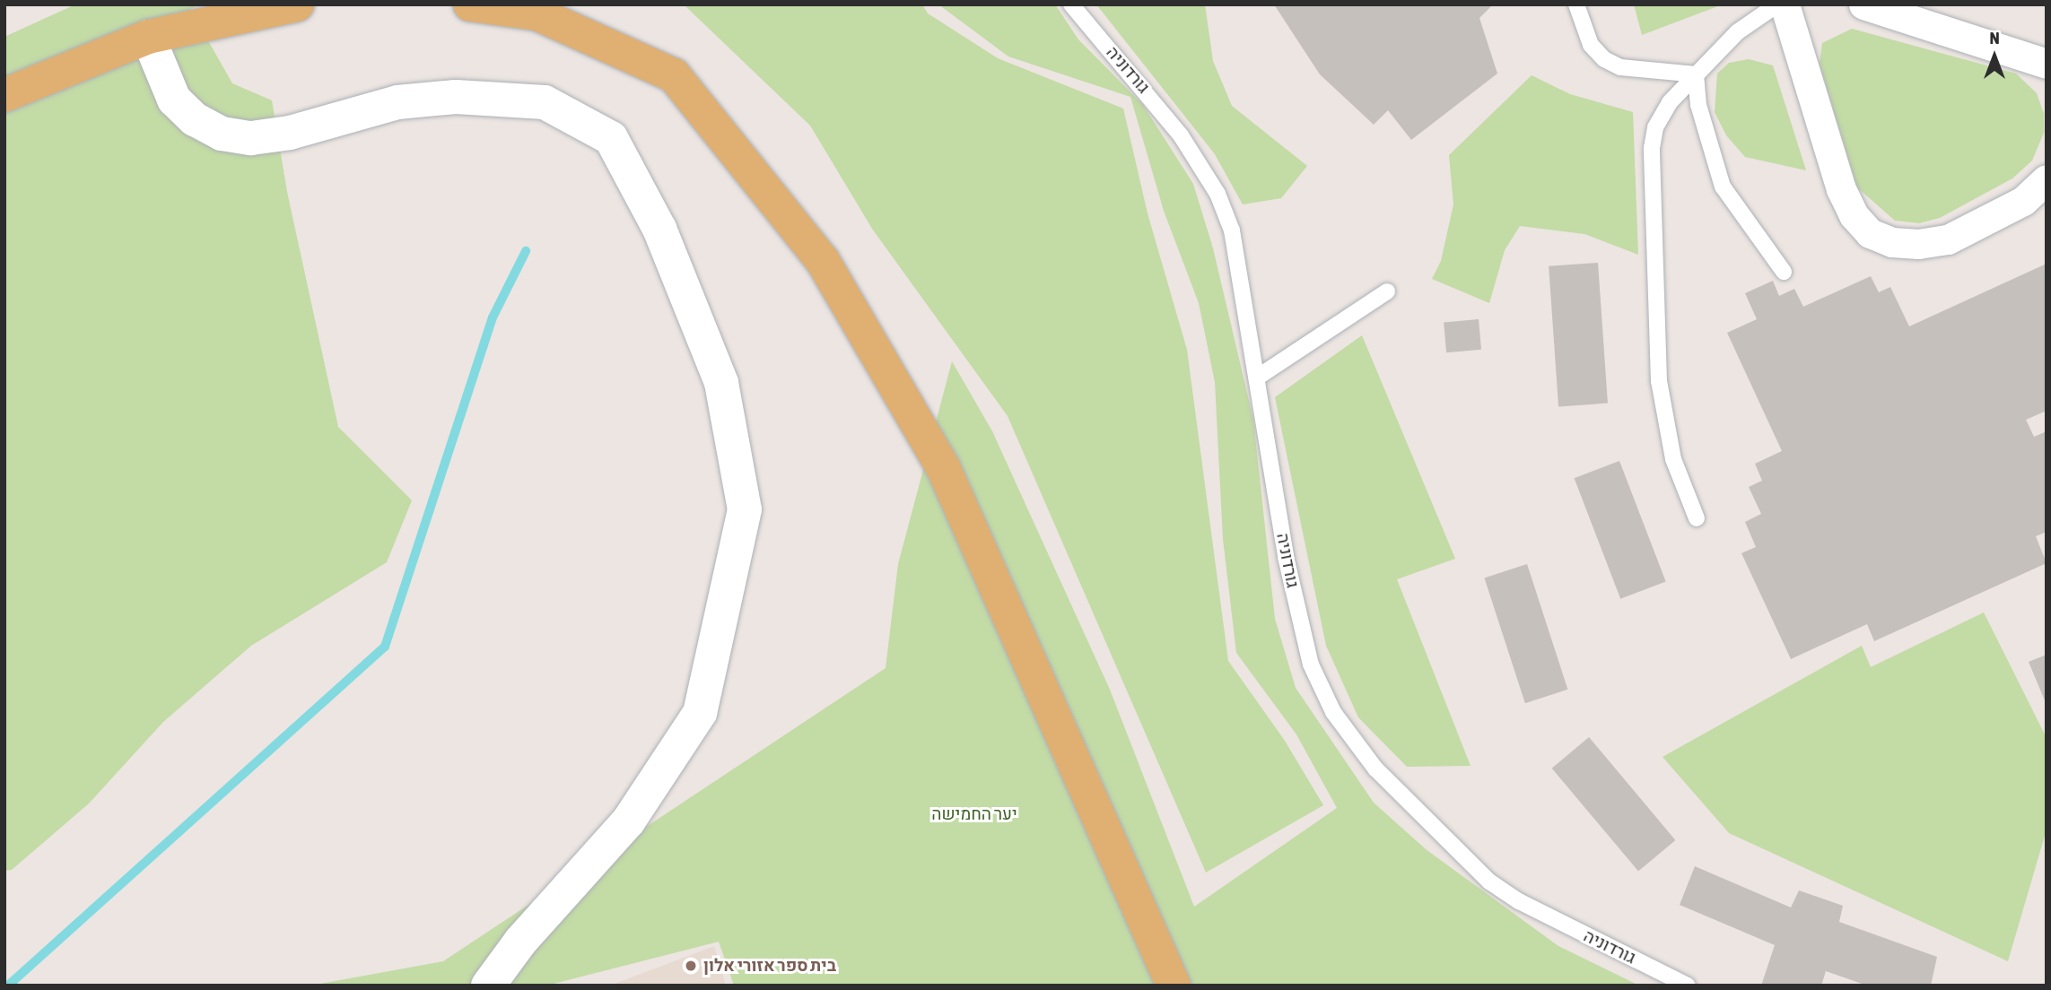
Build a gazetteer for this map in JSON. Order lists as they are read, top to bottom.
{
  "streets": {
    "lane": ["גורדוניה"]
  },
  "parks": ["יער החמישה"],
  "places": ["בית ספר אזורי אלון"],
  "north": "top"
}
